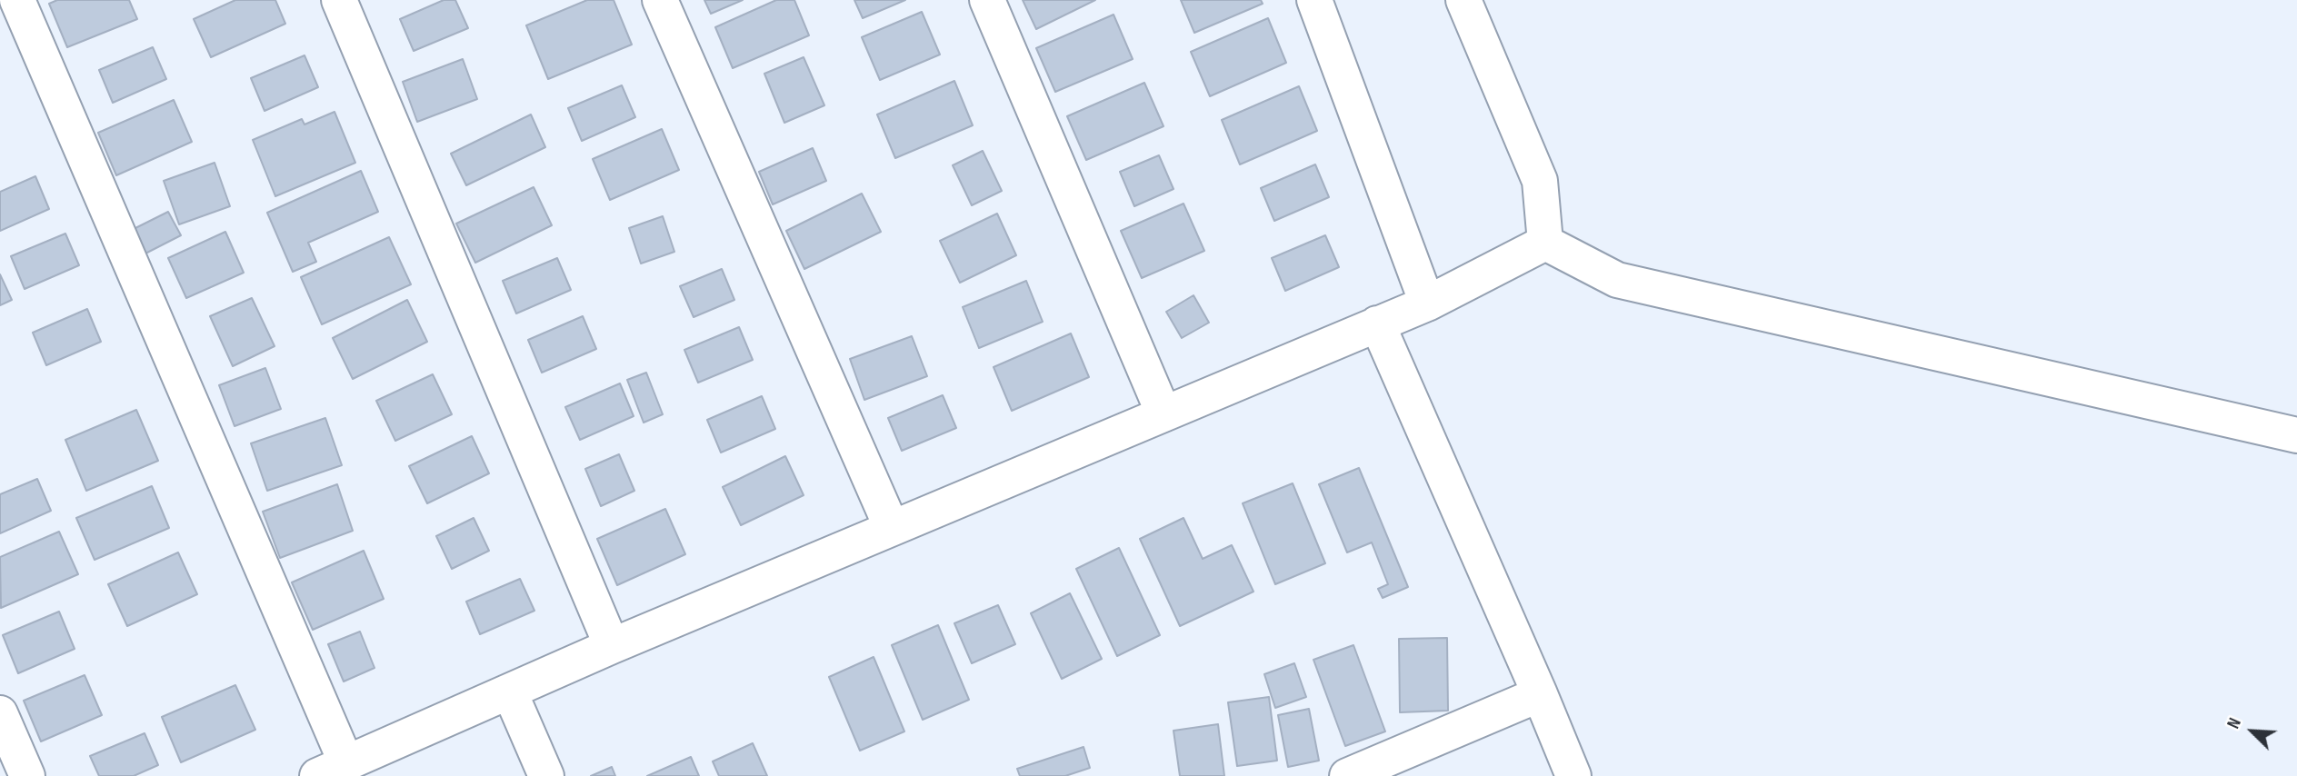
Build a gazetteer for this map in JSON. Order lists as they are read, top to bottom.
{
  "north": "top left"
}
